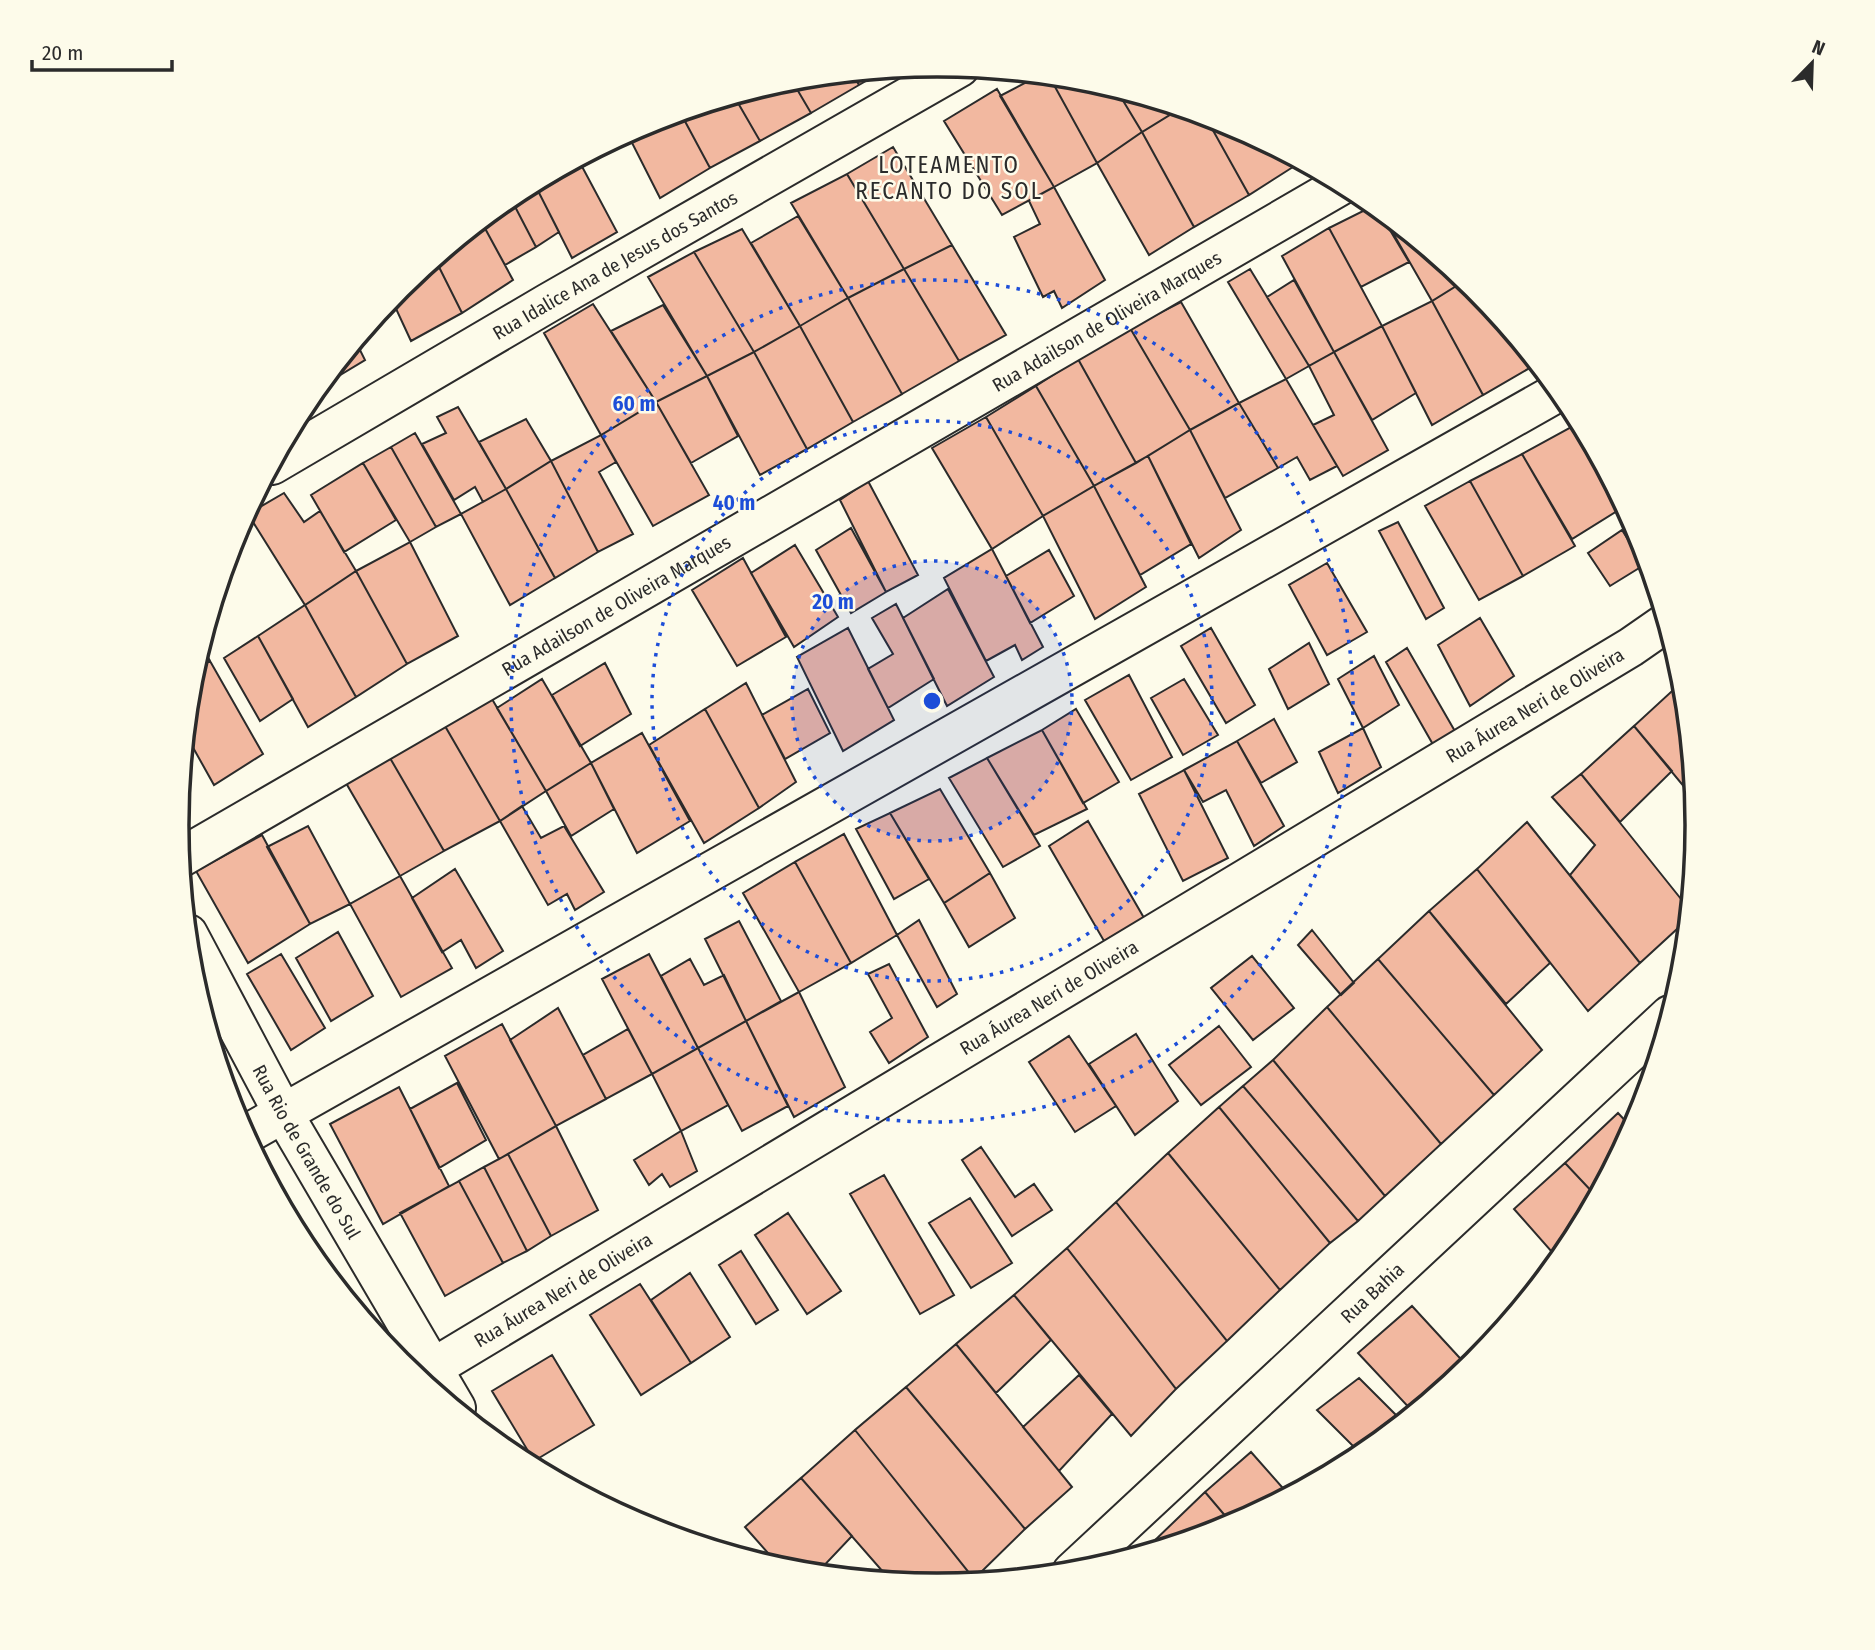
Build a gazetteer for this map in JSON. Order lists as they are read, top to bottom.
{
  "streets": {
    "street": [
      "Rua Idalice Ana de Jesus dos Santos",
      "Rua Adailson de Oliveira Marques",
      "Rua Áurea Neri de Oliveira",
      "Rua Rio de Grande do Sul",
      "Rua Bahia"
    ]
  },
  "crossings": [
    ["Rua Áurea Neri de Oliveira", "Rua Rio de Grande do Sul"]
  ],
  "districts": ["LOTEAMENTO RECANTO DO SOL"],
  "scale_bar": "20 m",
  "north": "top right",
  "rings": ["60 m", "40 m", "20 m"]
}
